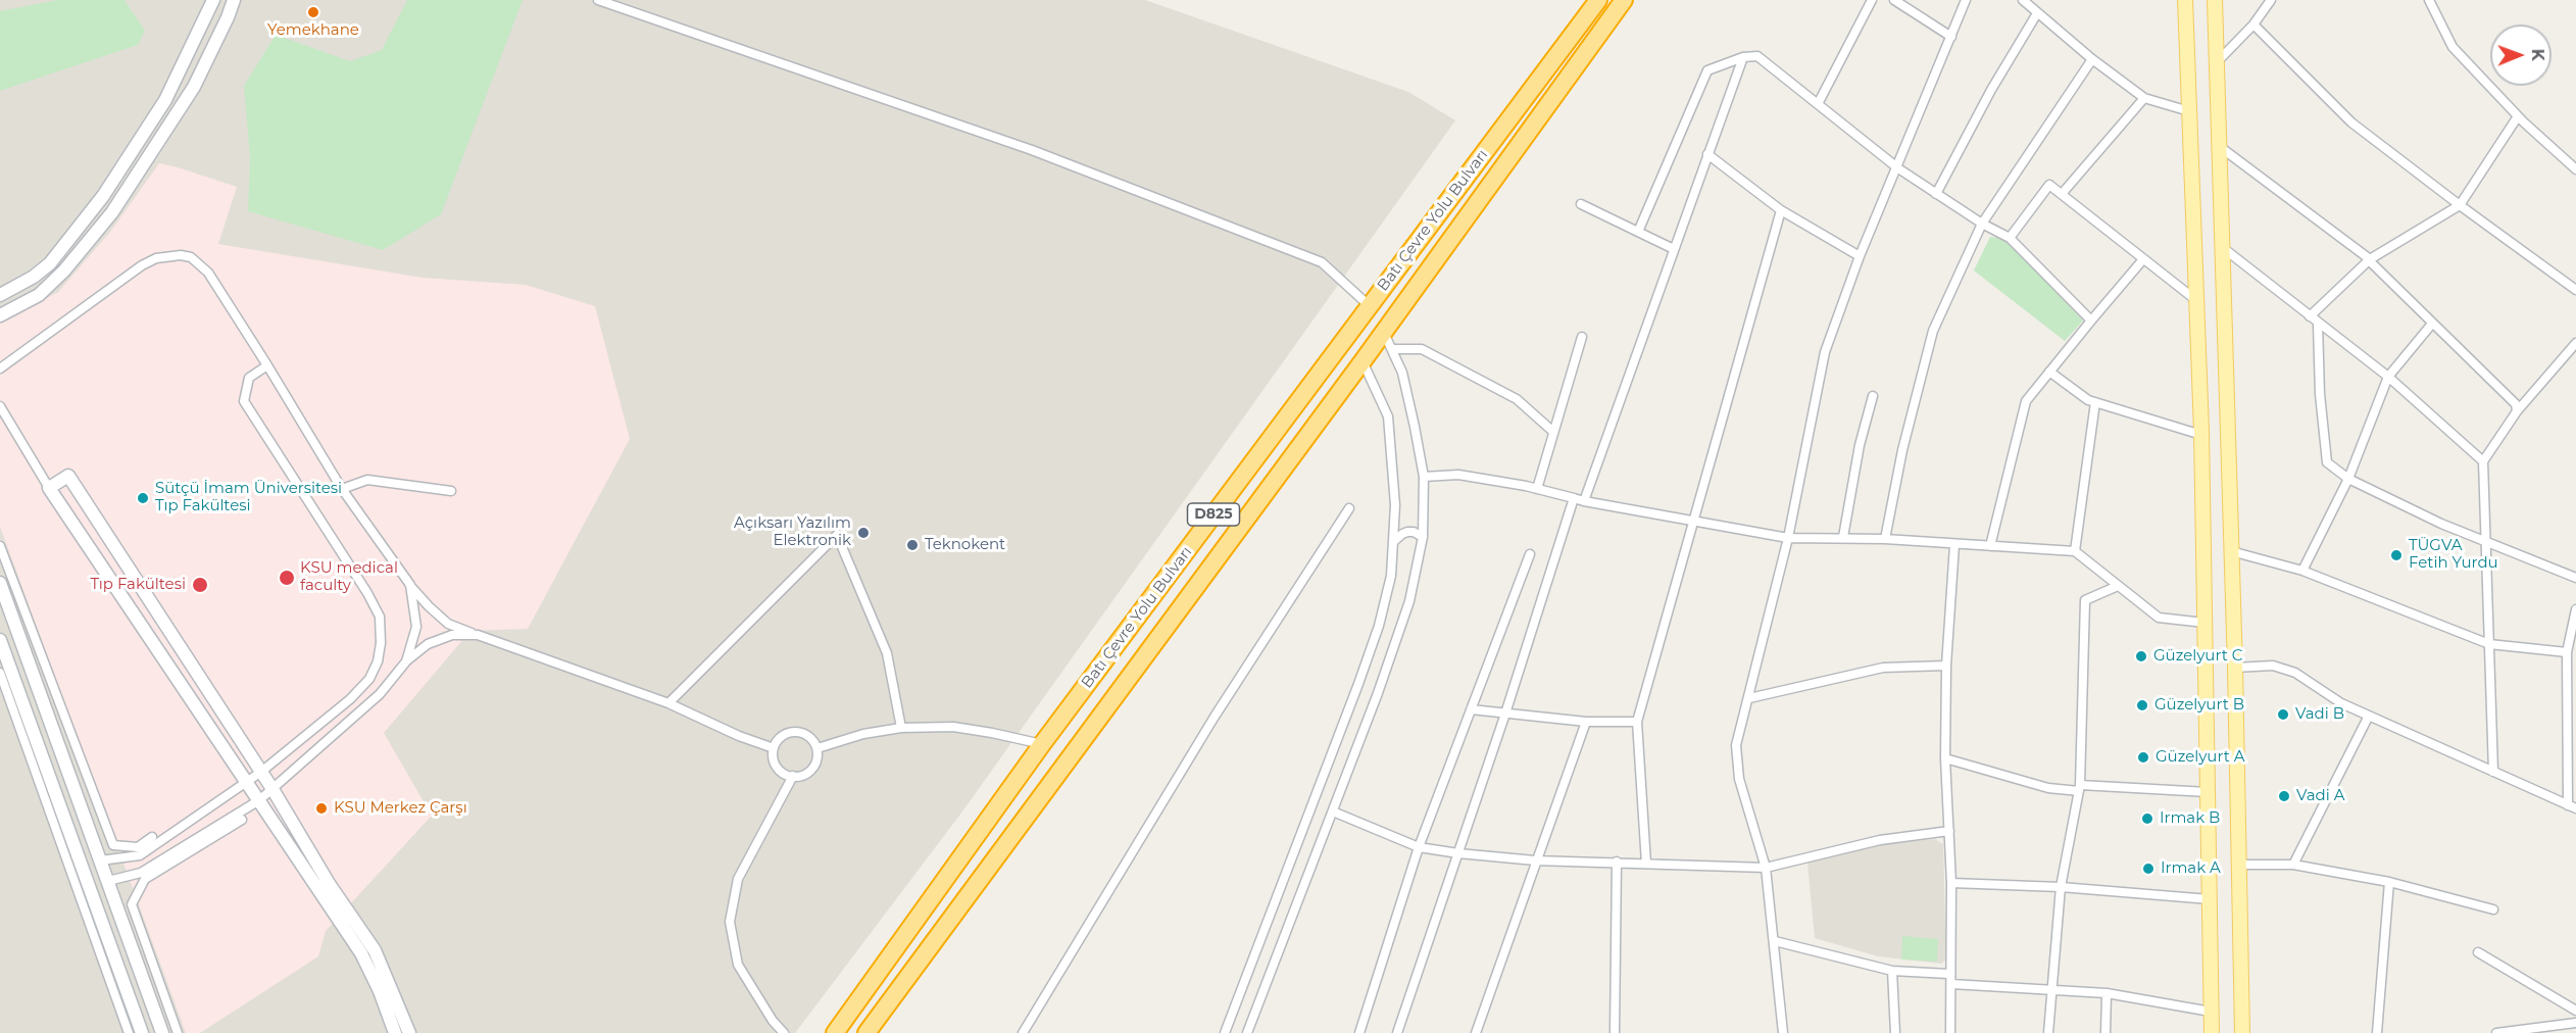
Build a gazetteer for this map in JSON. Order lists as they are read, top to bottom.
{
  "streets": {
    "highway": ["Batı Çevre Yolu Bulvarı", "D825"]
  },
  "places": [
    "Yemekhane",
    "Sütçü İmam Üniversitesi Tıp Fakültesi",
    "Açıksarı Yazılım Elektronik",
    "Teknokent",
    "TÜGVA Fetih Yurdu",
    "KSU medical faculty",
    "Tıp Fakültesi",
    "Güzelyurt C",
    "Güzelyurt B",
    "Vadi B",
    "Güzelyurt A",
    "Vadi A",
    "KSU Merkez Çarşı",
    "Irmak B",
    "Irmak A"
  ],
  "north": "right"
}
